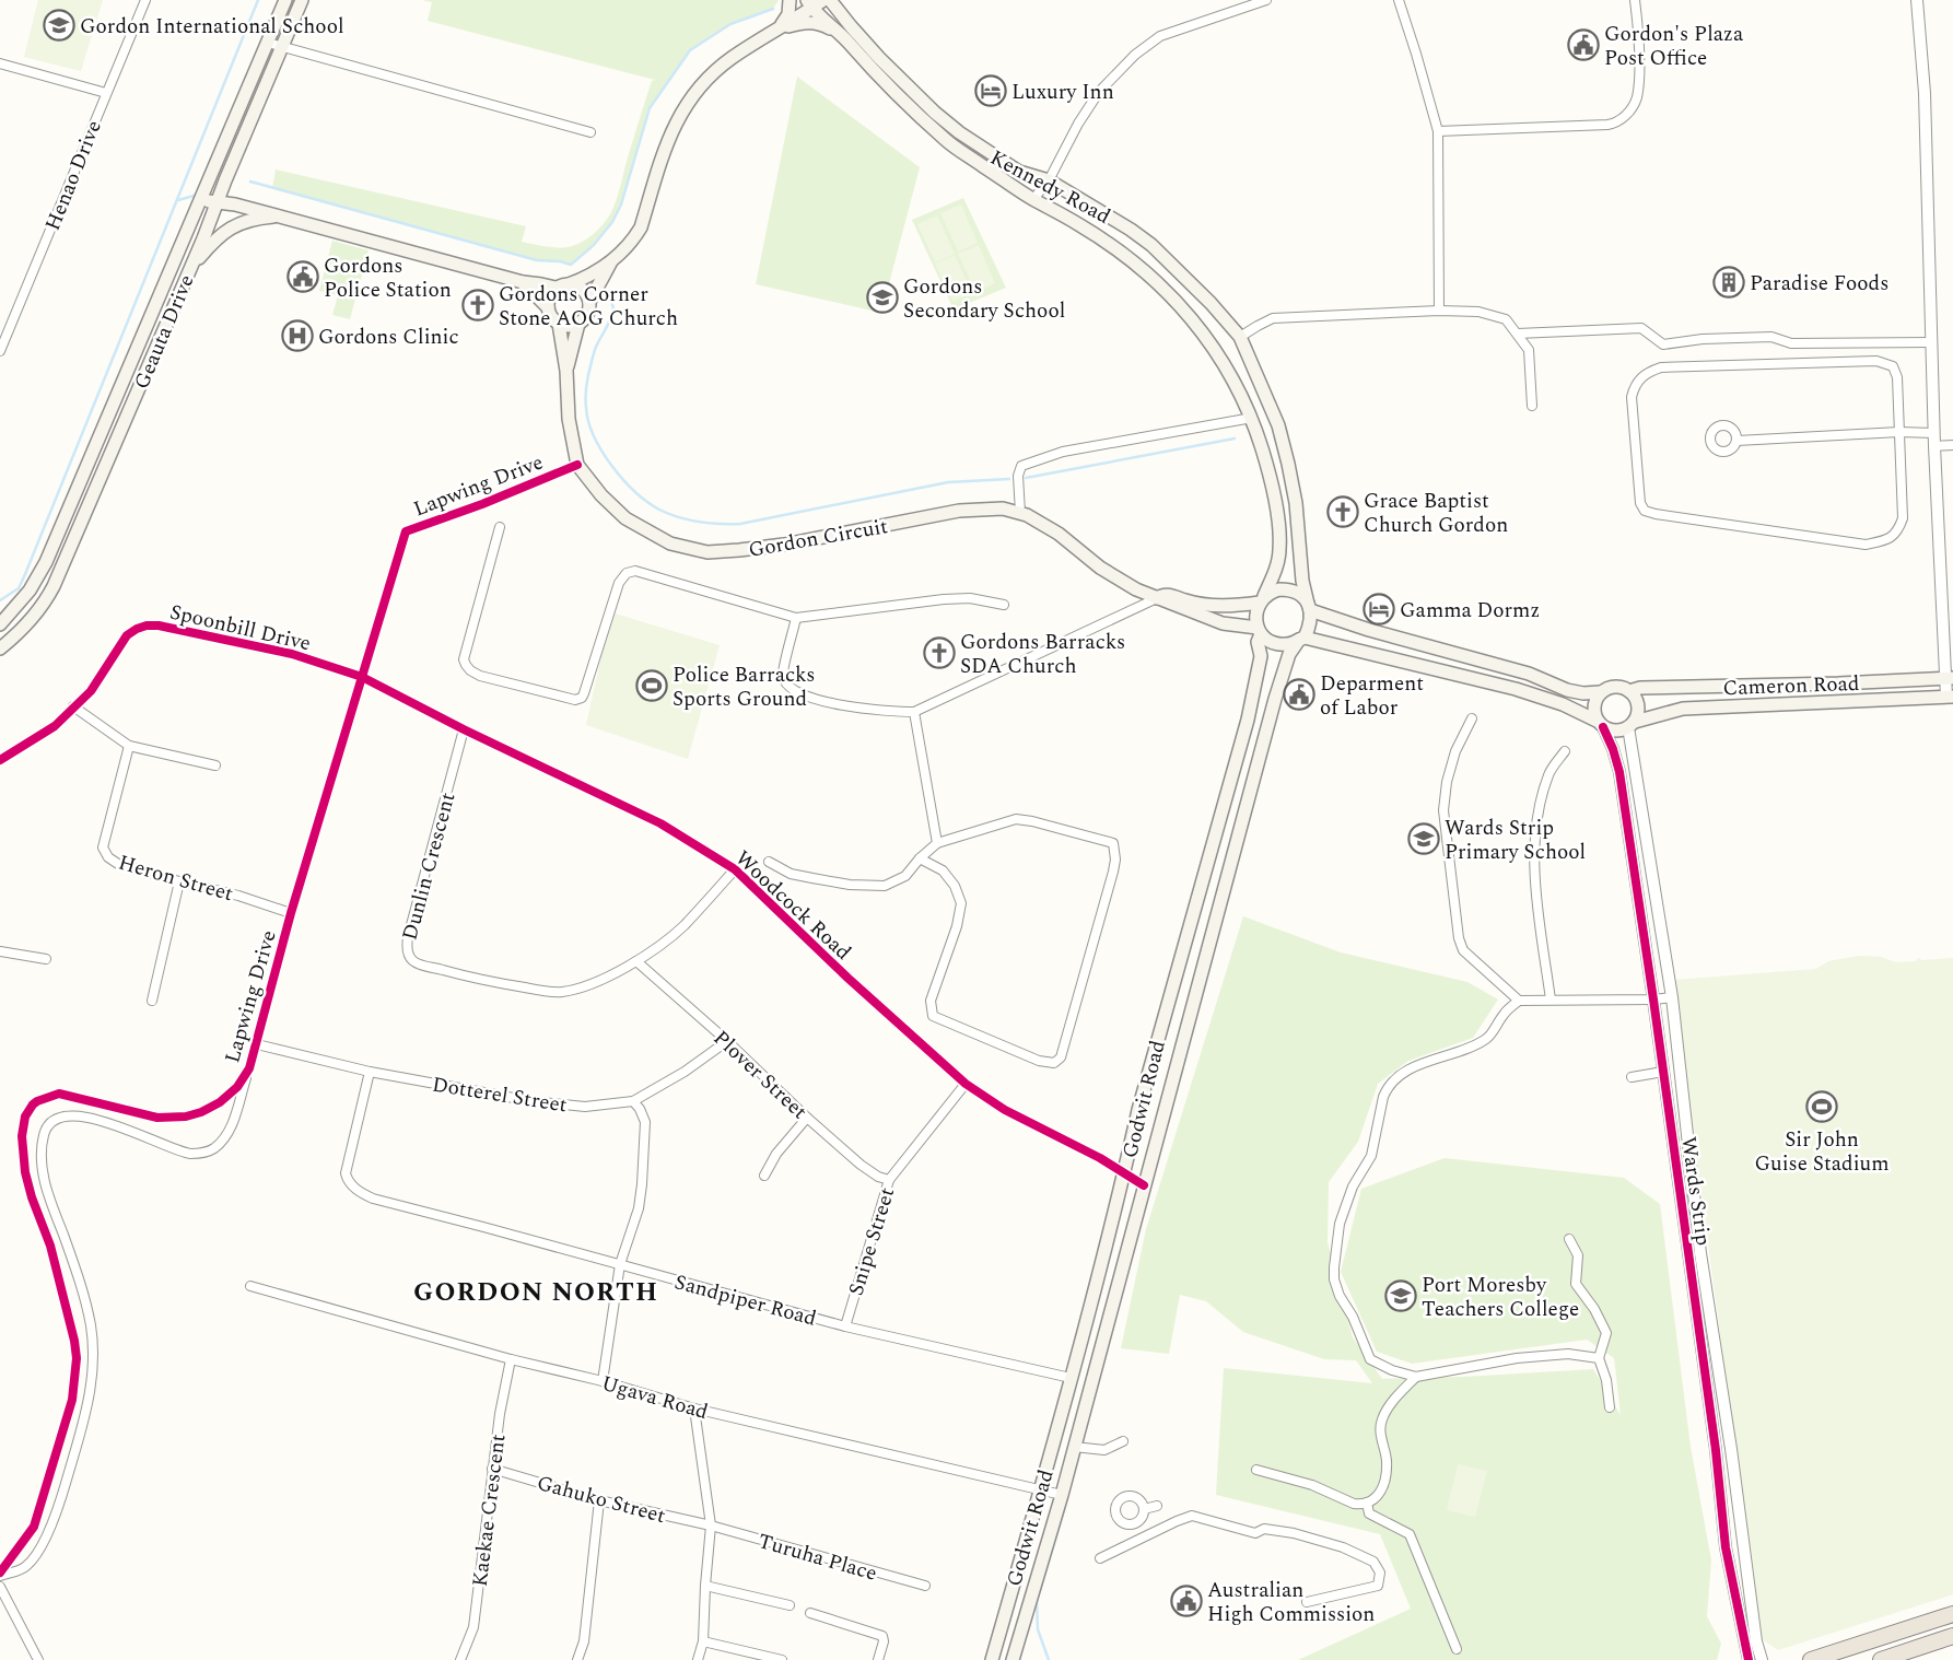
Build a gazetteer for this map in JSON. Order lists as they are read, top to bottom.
{
  "streets": {
    "main road": [
      "Kennedy Road",
      "Geauta Drive",
      "Gordon Circuit",
      "Cameron Road",
      "Godwit Road"
    ],
    "street": [
      "Henao Drive",
      "Lapwing Drive",
      "Spoonbill Drive",
      "Dunlin Crescent",
      "Heron Street",
      "Woodcock Road",
      "Plover Street",
      "Dotterel Street",
      "Wards Strip",
      "Snipe Street",
      "Sandpiper Road",
      "Ugava Road",
      "Gahuko Street",
      "Kaekae Crescent",
      "Turuha Place"
    ]
  },
  "crossings": [
    ["Kennedy Road", "Gordon Circuit"],
    ["Kennedy Road", "Godwit Road"],
    ["Lapwing Drive", "Gordon Circuit"],
    ["Lapwing Drive", "Spoonbill Drive"],
    ["Lapwing Drive", "Heron Street"],
    ["Lapwing Drive", "Woodcock Road"],
    ["Lapwing Drive", "Dotterel Street"],
    ["Gordon Circuit", "Godwit Road"],
    ["Spoonbill Drive", "Woodcock Road"],
    ["Cameron Road", "Wards Strip"],
    ["Dunlin Crescent", "Woodcock Road"],
    ["Dunlin Crescent", "Plover Street"],
    ["Woodcock Road", "Godwit Road"],
    ["Woodcock Road", "Snipe Street"],
    ["Plover Street", "Dotterel Street"],
    ["Plover Street", "Snipe Street"],
    ["Dotterel Street", "Sandpiper Road"],
    ["Godwit Road", "Sandpiper Road"],
    ["Godwit Road", "Ugava Road"],
    ["Snipe Street", "Sandpiper Road"],
    ["Ugava Road", "Kaekae Crescent"],
    ["Gahuko Street", "Kaekae Crescent"],
    ["Gahuko Street", "Turuha Place"]
  ],
  "districts": ["GORDON NORTH"],
  "places": {
    "school or university": [
      "Gordon International School",
      "Gordons Secondary School",
      "Wards Strip Primary School",
      "Port Moresby Teachers College"
    ],
    "public building": [
      "Gordon's Plaza Post Office",
      "Gordons Police Station",
      "Deparment of Labor",
      "Australian High Commission"
    ],
    "hotel": ["Luxury Inn", "Gamma Dormz"],
    "building": ["Paradise Foods"],
    "church": ["Gordons Corner Stone AOG Church", "Grace Baptist Church Gordon", "Gordons Barracks SDA Church"],
    "hospital": ["Gordons Clinic"],
    "sports": ["Police Barracks Sports Ground", "Sir John Guise Stadium"]
  }
}
